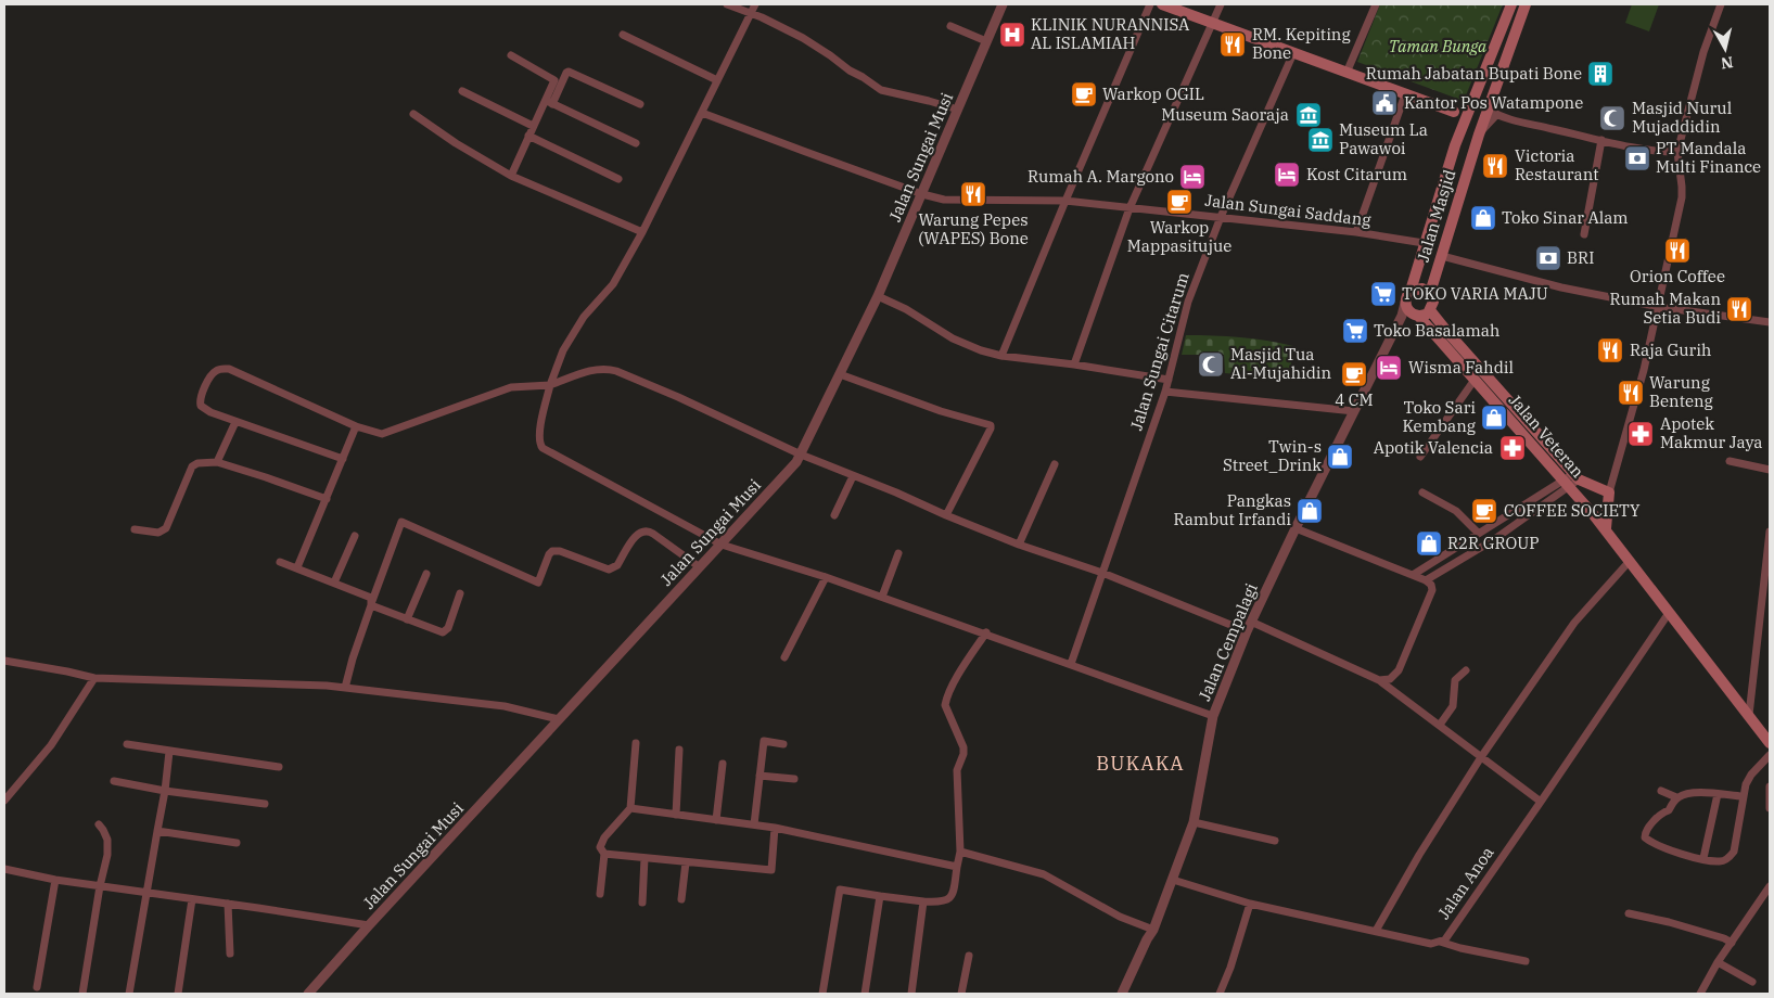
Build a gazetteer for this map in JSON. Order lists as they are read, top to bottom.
{
  "streets": {
    "main road": ["Jalan Masjid", "Jalan Veteran"],
    "street": [
      "Jalan Sungai Musi",
      "Jalan Sungai Saddang",
      "Jalan Sungai Citarum",
      "Jalan Cempalagi",
      "Jalan Anoa"
    ]
  },
  "crossings": [
    ["Jalan Sungai Musi", "Jalan Sungai Saddang"],
    ["Jalan Sungai Saddang", "Jalan Masjid"],
    ["Jalan Sungai Saddang", "Jalan Sungai Citarum"],
    ["Jalan Masjid", "Jalan Veteran"],
    ["Jalan Masjid", "Jalan Cempalagi"],
    ["Jalan Veteran", "Jalan Cempalagi"],
    ["Jalan Veteran", "Jalan Anoa"],
    ["Jalan Cempalagi", "Jalan Anoa"]
  ],
  "districts": ["BUKAKA"],
  "parks": ["Taman Bunga"],
  "places": {
    "hospital": ["KLINIK NURANNISA AL ISLAMIAH"],
    "restaurant": [
      "RM. Kepiting Bone",
      "Victoria Restaurant",
      "Warung Pepes (WAPES) Bone",
      "Orion Coffee",
      "Rumah Makan Setia Budi",
      "Raja Gurih",
      "Warung Benteng"
    ],
    "building": ["Rumah Jabatan Bupati Bone"],
    "cafe": [
      "Warkop OGIL",
      "Warkop Mappasitujue",
      "4 CM",
      "COFFEE SOCIETY"
    ],
    "public building": ["Kantor Pos Watampone"],
    "museum": ["Museum Saoraja", "Museum La Pawawoi"],
    "mosque": ["Masjid Nurul Mujaddidin", "Masjid Tua Al-Mujahidin"],
    "bank": ["PT Mandala Multi Finance", "BRI"],
    "hotel": ["Kost Citarum", "Rumah A. Margono", "Wisma Fahdil"],
    "shop": [
      "Toko Sinar Alam",
      "Toko Sari Kembang",
      "Twin-s Street_Drink",
      "Pangkas Rambut Irfandi",
      "R2R GROUP"
    ],
    "supermarket": ["TOKO VARIA MAJU", "Toko Basalamah"],
    "pharmacy": ["Apotek Makmur Jaya", "Apotik Valencia"]
  },
  "north": "bottom"
}
